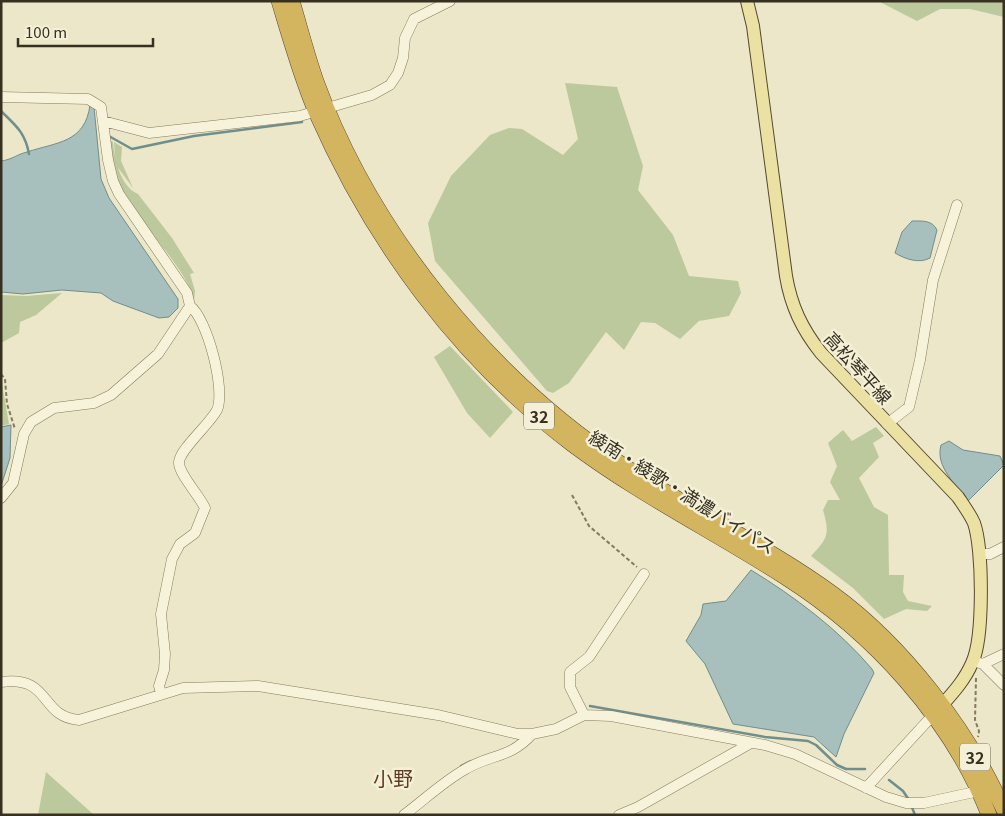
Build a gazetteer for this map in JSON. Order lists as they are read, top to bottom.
{
  "streets": {
    "highway": ["32", "綾南・綾歌・満濃バイパス"],
    "main road": ["高松琴平線"]
  },
  "crossings": [
    ["高松琴平線", "綾南・綾歌・満濃バイパス"]
  ],
  "districts": ["小野"],
  "scale_bar": "100 m"
}
